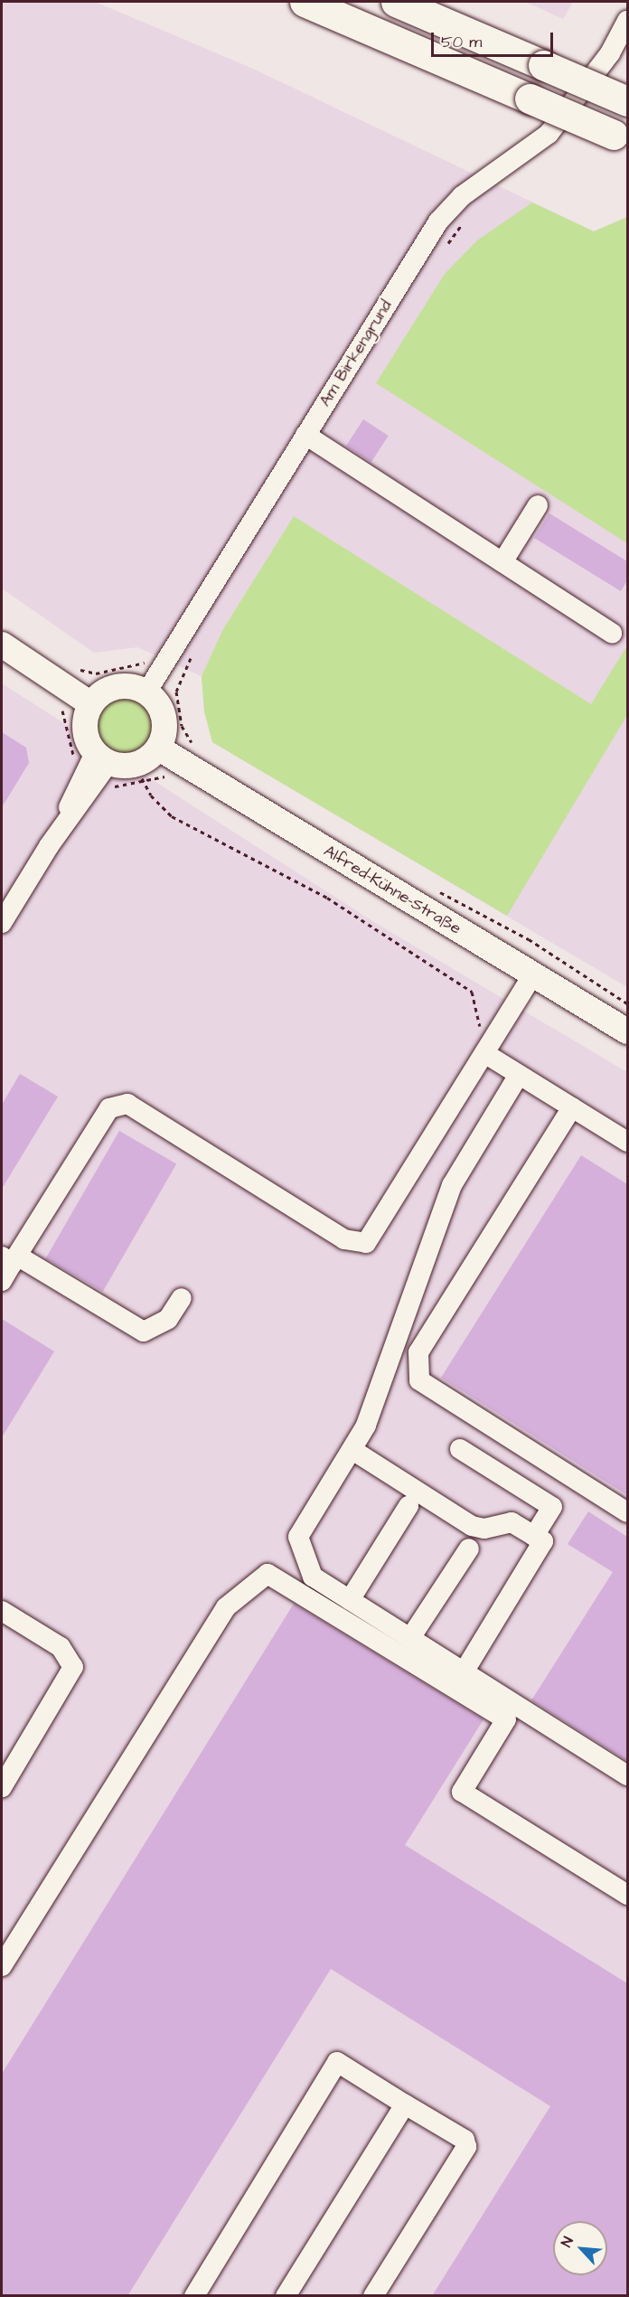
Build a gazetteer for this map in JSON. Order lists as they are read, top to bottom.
{
  "streets": {
    "main road": ["Alfred-Kühne-Straße"],
    "street": ["Am Birkengrund"]
  },
  "crossings": [
    ["Am Birkengrund", "Alfred-Kühne-Straße"]
  ],
  "scale_bar": "50 m",
  "north": "top left"
}
